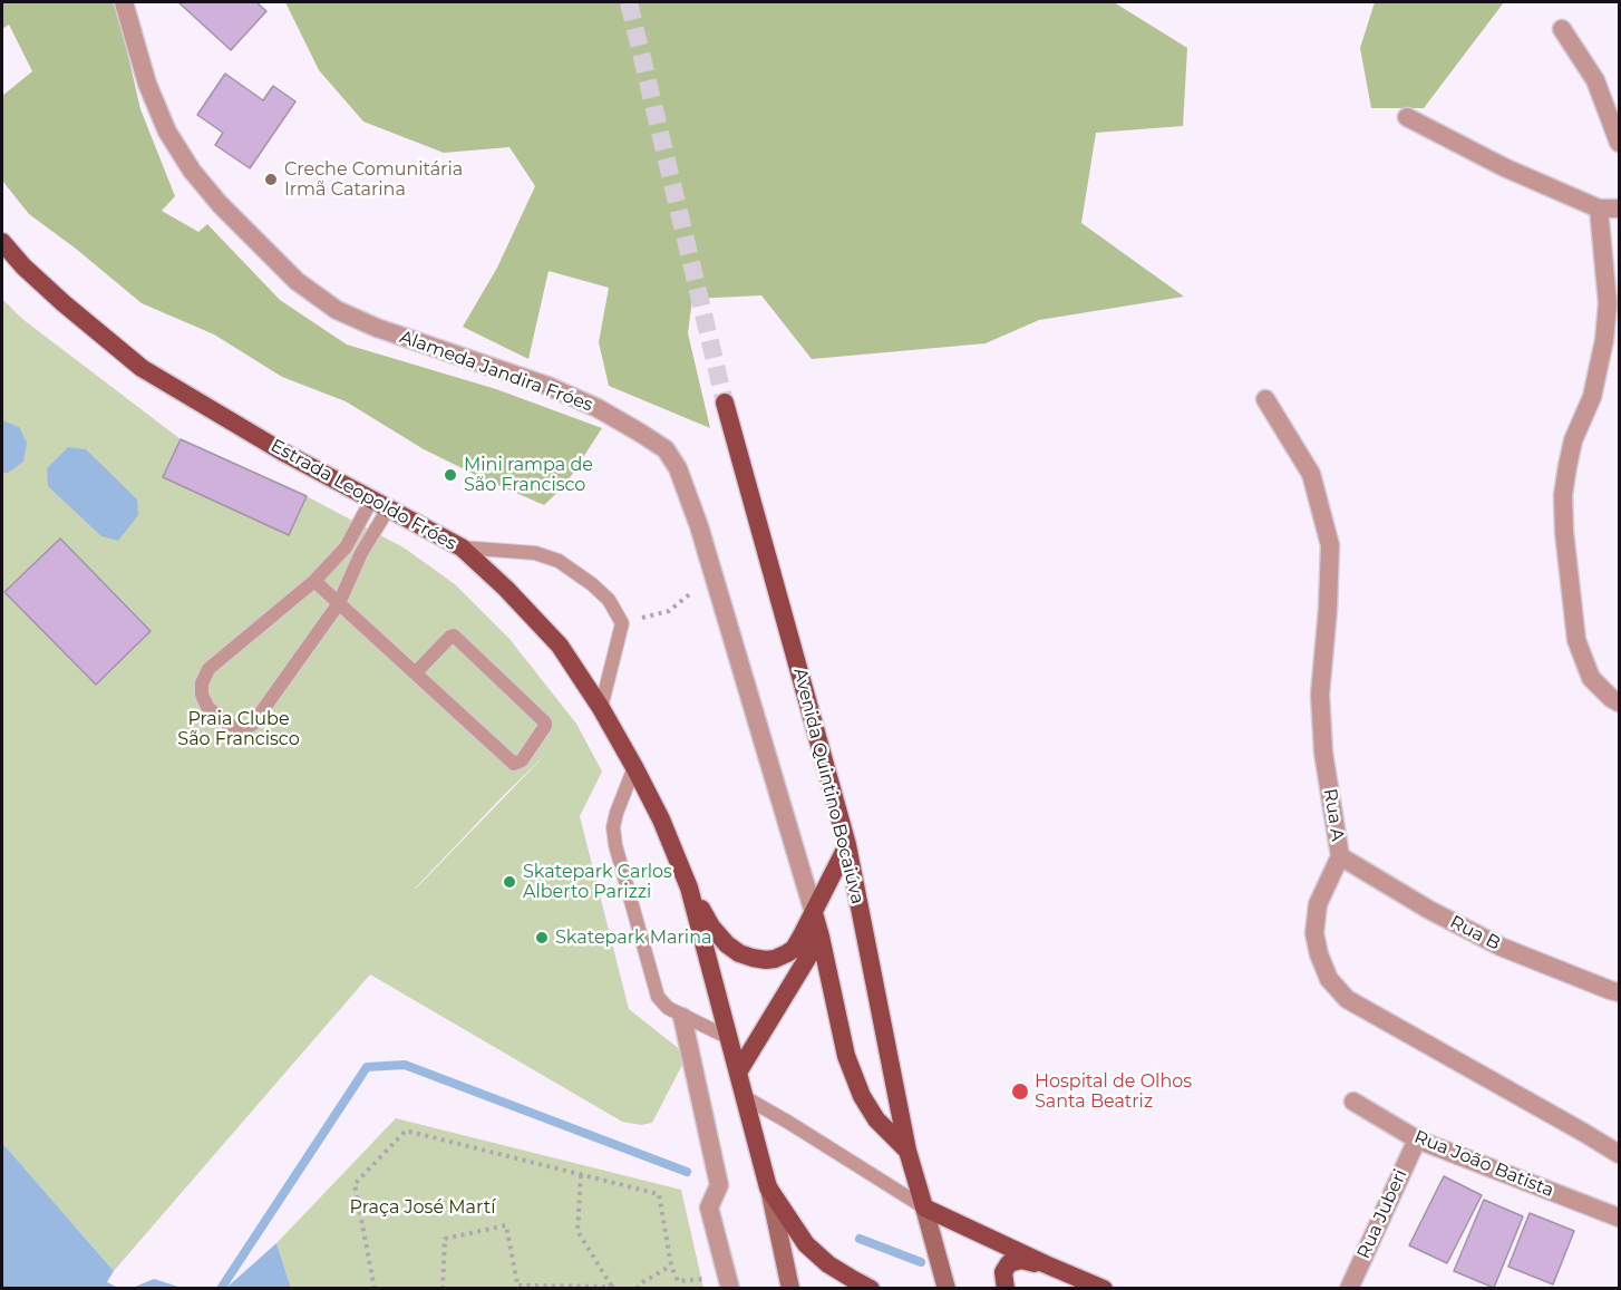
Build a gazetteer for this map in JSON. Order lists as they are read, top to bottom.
{
  "streets": {
    "main road": ["Estrada Leopoldo Fróes", "Avenida Quintino Bocaiúva"],
    "street": [
      "Alameda Jandira Fróes",
      "Rua A",
      "Rua B",
      "Rua João Batista",
      "Rua Juberi"
    ]
  },
  "crossings": [
    ["Rua A", "Rua B"],
    ["Rua João Batista", "Rua Juberi"]
  ],
  "parks": ["Praia Clube São Francisco", "Praça José Martí"],
  "places": [
    "Creche Comunitária Irmã Catarina",
    "Mini rampa de São Francisco",
    "Skatepark Carlos Alberto Parizzi",
    "Skatepark Marina",
    "Hospital de Olhos Santa Beatriz"
  ]
}
